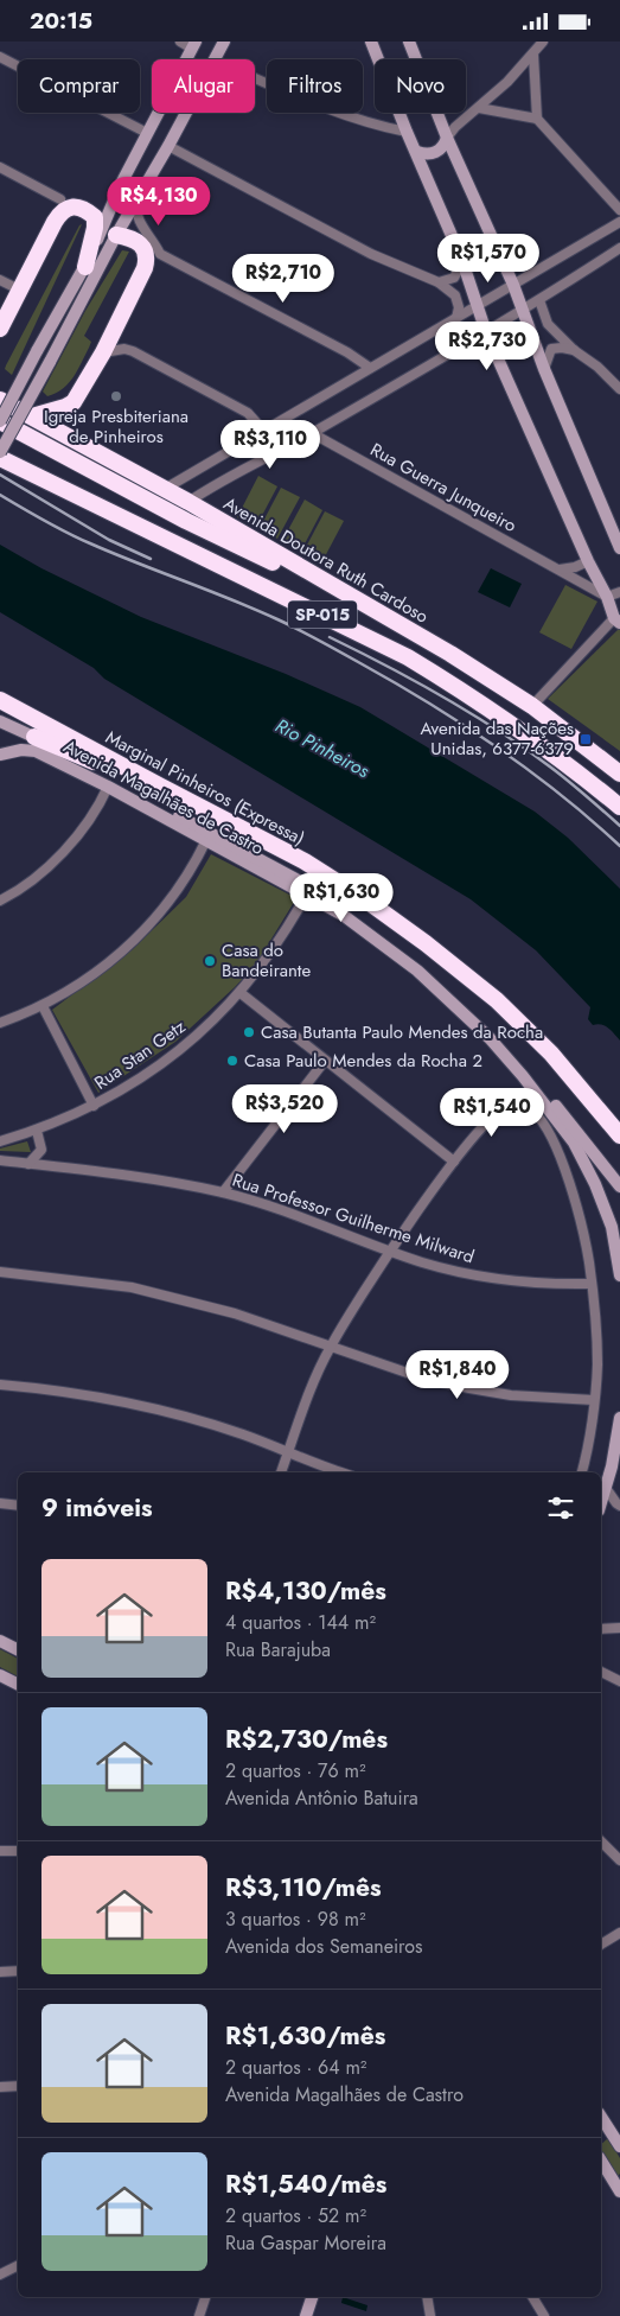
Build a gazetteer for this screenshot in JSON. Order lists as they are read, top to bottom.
{
  "streets": {
    "highway": ["Avenida Doutora Ruth Cardoso", "SP-015", "Marginal Pinheiros (Expressa)"],
    "main road": ["Avenida Magalhães de Castro"],
    "street": ["Rua Guerra Junqueiro", "Rua Stan Getz", "Rua Professor Guilherme Milward"]
  },
  "crossings": [
    ["Avenida Magalhães de Castro", "Rua Stan Getz"]
  ],
  "water": ["Rio Pinheiros"],
  "places": {
    "other": [
      "Igreja Presbiteriana de Pinheiros",
      "Casa do Bandeirante",
      "Casa Butanta Paulo Mendes da Rocha",
      "Casa Paulo Mendes da Rocha 2"
    ],
    "transit": ["Avenida das Nações Unidas, 6377-6379"]
  },
  "page": {
    "status": "20:15",
    "chip": [
      "Comprar",
      "Alugar",
      "Filtros",
      "Novo"
    ],
    "price": [
      "R$4,130",
      "R$1,570",
      "R$2,710",
      "R$2,730",
      "R$3,110",
      "R$1,630",
      "R$3,520",
      "R$1,540",
      "R$1,840"
    ],
    "heading": "9 imóveis",
    "list": [
      {
        "name": "R$4,130/mês",
        "note": "4 quartos · 144 m² · Rua Barajuba"
      },
      {
        "name": "R$2,730/mês",
        "note": "2 quartos · 76 m² · Avenida Antônio Batuira"
      },
      {
        "name": "R$3,110/mês",
        "note": "3 quartos · 98 m² · Avenida dos Semaneiros"
      },
      {
        "name": "R$1,630/mês",
        "note": "2 quartos · 64 m² · Avenida Magalhães de Castro"
      },
      {
        "name": "R$1,540/mês",
        "note": "2 quartos · 52 m² · Rua Gaspar Moreira"
      }
    ]
  }
}
